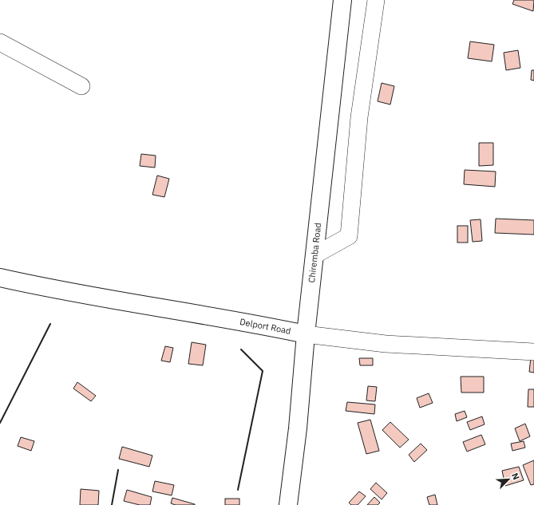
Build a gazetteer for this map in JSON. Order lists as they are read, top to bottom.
{
  "streets": {
    "main road": ["Chiremba Road", "Delport Road"]
  },
  "crossings": [
    ["Chiremba Road", "Delport Road"]
  ],
  "north": "top right"
}
